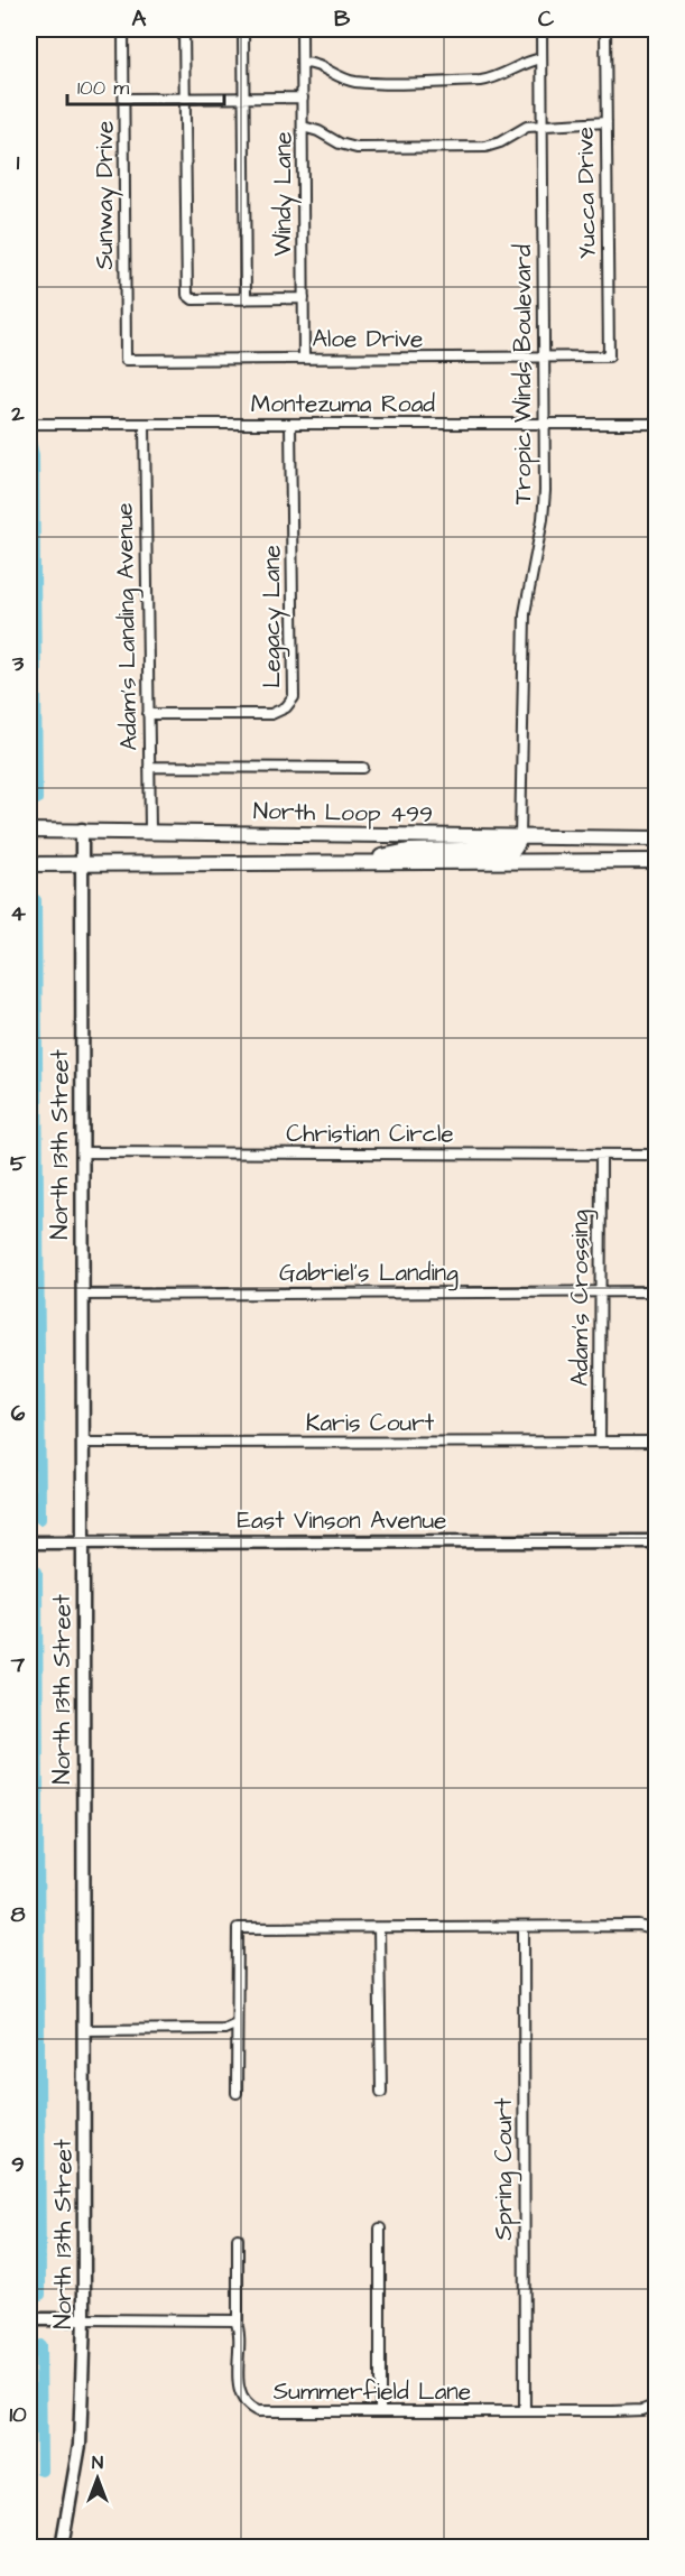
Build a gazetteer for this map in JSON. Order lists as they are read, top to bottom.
{
  "streets": {
    "main road": ["North Loop 499"],
    "street": [
      "Yucca Drive",
      "Windy Lane",
      "Sunway Drive",
      "Aloe Drive",
      "Tropic Winds Boulevard",
      "Montezuma Road",
      "Legacy Lane",
      "Adam's Landing Avenue",
      "Christian Circle",
      "North 13th Street",
      "Gabriel's Landing",
      "Adam's Crossing",
      "Karis Court",
      "East Vinson Avenue",
      "Spring Court",
      "Summerfield Lane"
    ]
  },
  "crossings": [
    ["Yucca Drive", "Aloe Drive"],
    ["Windy Lane", "Aloe Drive"],
    ["Sunway Drive", "Aloe Drive"],
    ["Aloe Drive", "Tropic Winds Boulevard"],
    ["Tropic Winds Boulevard", "Montezuma Road"],
    ["Tropic Winds Boulevard", "North Loop 499"],
    ["Montezuma Road", "Legacy Lane"],
    ["Montezuma Road", "Adam's Landing Avenue"],
    ["Legacy Lane", "Adam's Landing Avenue"],
    ["Adam's Landing Avenue", "North Loop 499"],
    ["North Loop 499", "North 13th Street"],
    ["Christian Circle", "North 13th Street"],
    ["Christian Circle", "Adam's Crossing"],
    ["North 13th Street", "Gabriel's Landing"],
    ["North 13th Street", "Karis Court"],
    ["North 13th Street", "East Vinson Avenue"],
    ["Gabriel's Landing", "Adam's Crossing"],
    ["Adam's Crossing", "Karis Court"],
    ["Spring Court", "Summerfield Lane"]
  ],
  "scale_bar": "100 m",
  "north": "top",
  "grid": {
    "columns": ["A", "B", "C"],
    "rows": [
      "1",
      "2",
      "3",
      "4",
      "5",
      "6",
      "7",
      "8",
      "9",
      "10"
    ]
  }
}
